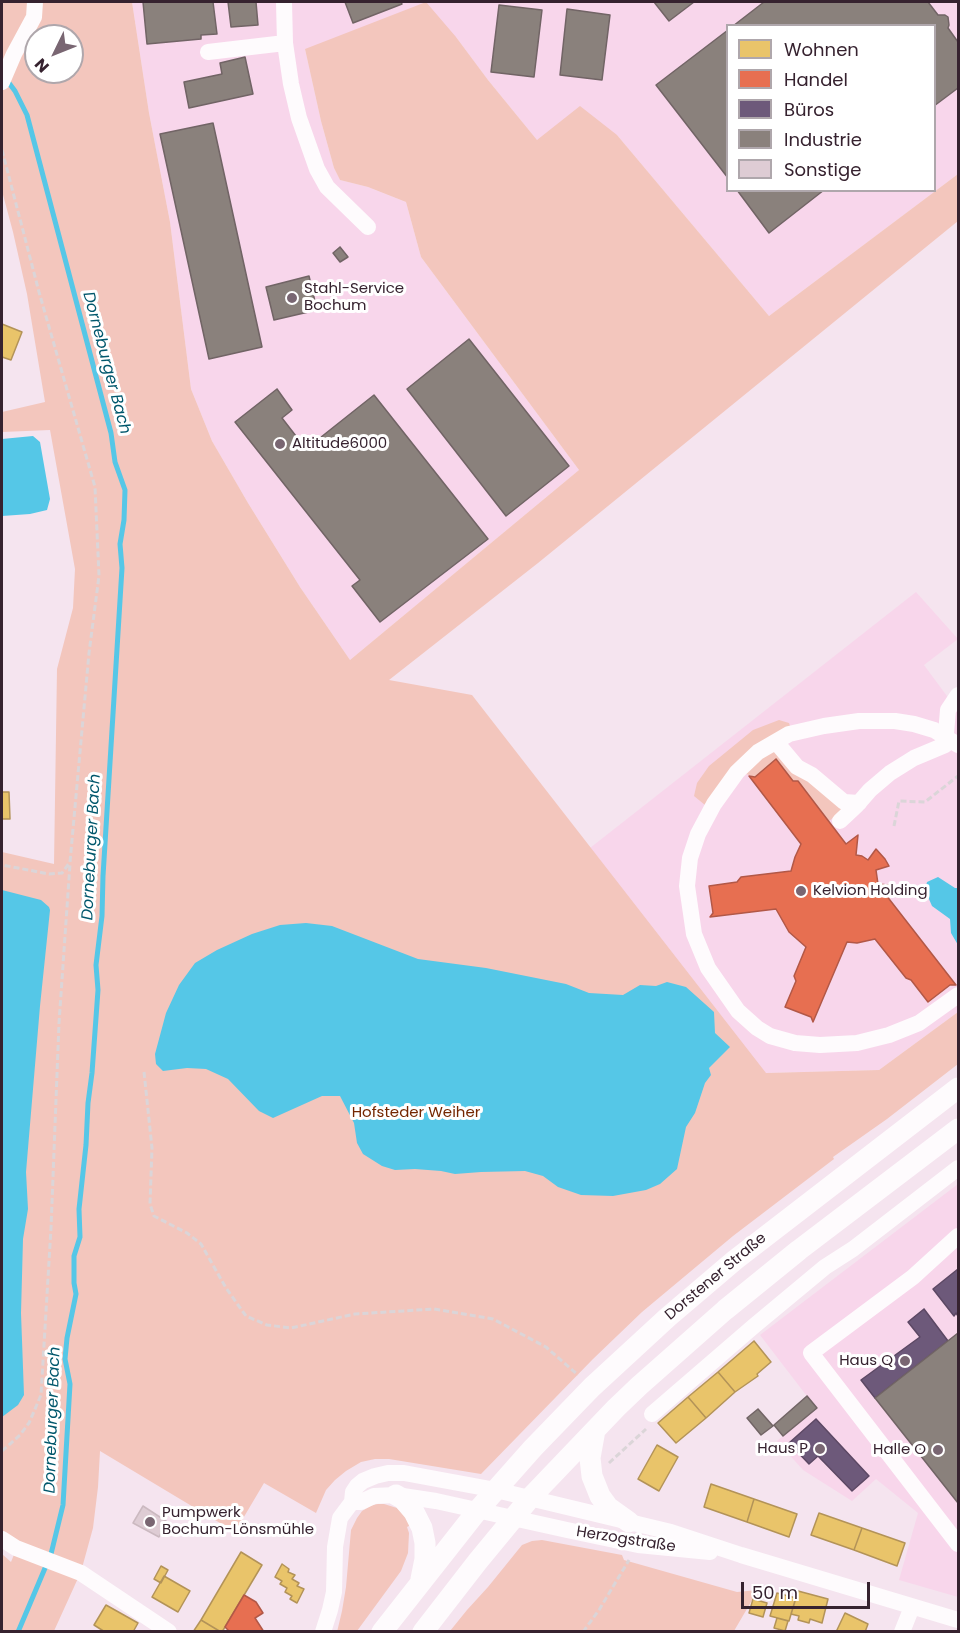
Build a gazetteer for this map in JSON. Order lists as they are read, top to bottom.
{
  "streets": {
    "main road": ["Dorstener Straße"],
    "street": ["Herzogstraße"]
  },
  "crossings": [
    ["Dorstener Straße", "Herzogstraße"]
  ],
  "water": ["Dorneburger Bach"],
  "parks": ["Hofsteder Weiher"],
  "places": [
    "Stahl-Service Bochum",
    "Altitude6000",
    "Kelvion Holding",
    "Haus Q",
    "Haus P",
    "Halle O",
    "Pumpwerk Bochum-Lönsmühle"
  ],
  "legend": [
    "Wohnen",
    "Handel",
    "Büros",
    "Industrie",
    "Sonstige"
  ],
  "scale_bar": "50 m",
  "north": "bottom left"
}
